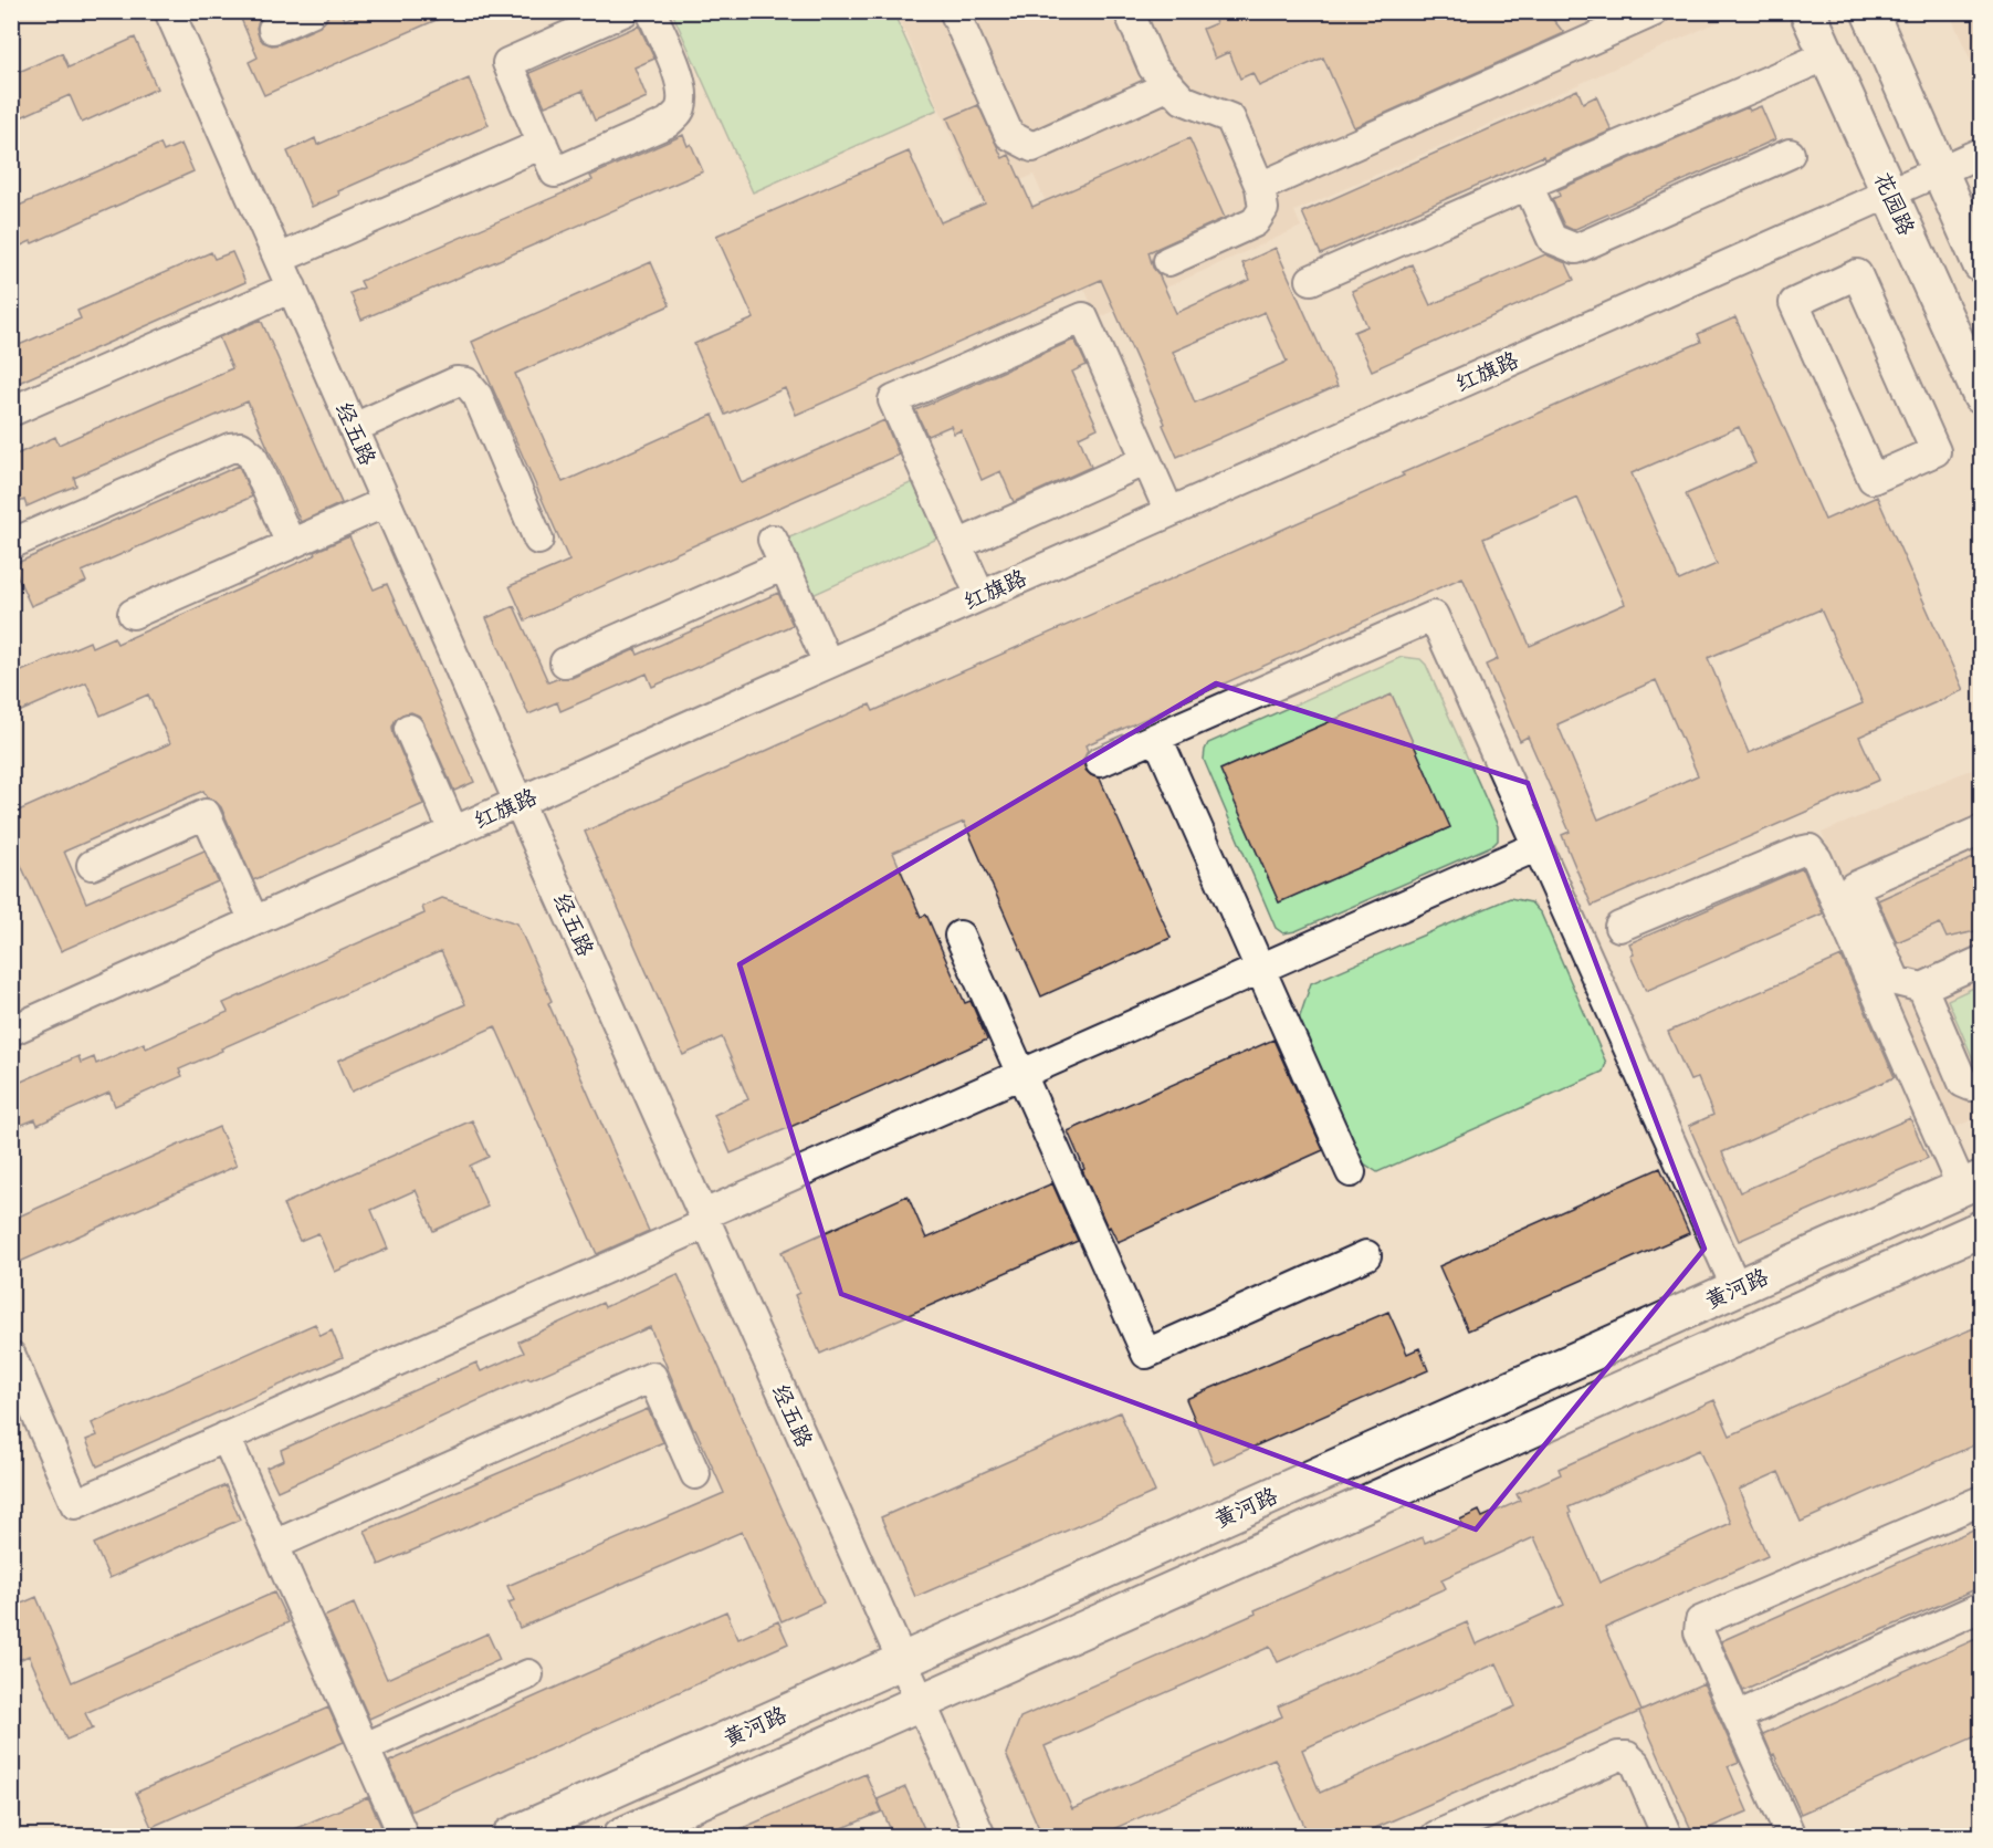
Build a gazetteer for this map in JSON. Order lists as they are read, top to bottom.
{
  "streets": {
    "main road": ["花园路", "黄河路"],
    "street": ["红旗路", "经五路"]
  },
  "crossings": [
    ["花园路", "红旗路"],
    ["红旗路", "经五路"],
    ["经五路", "黄河路"]
  ]
}
